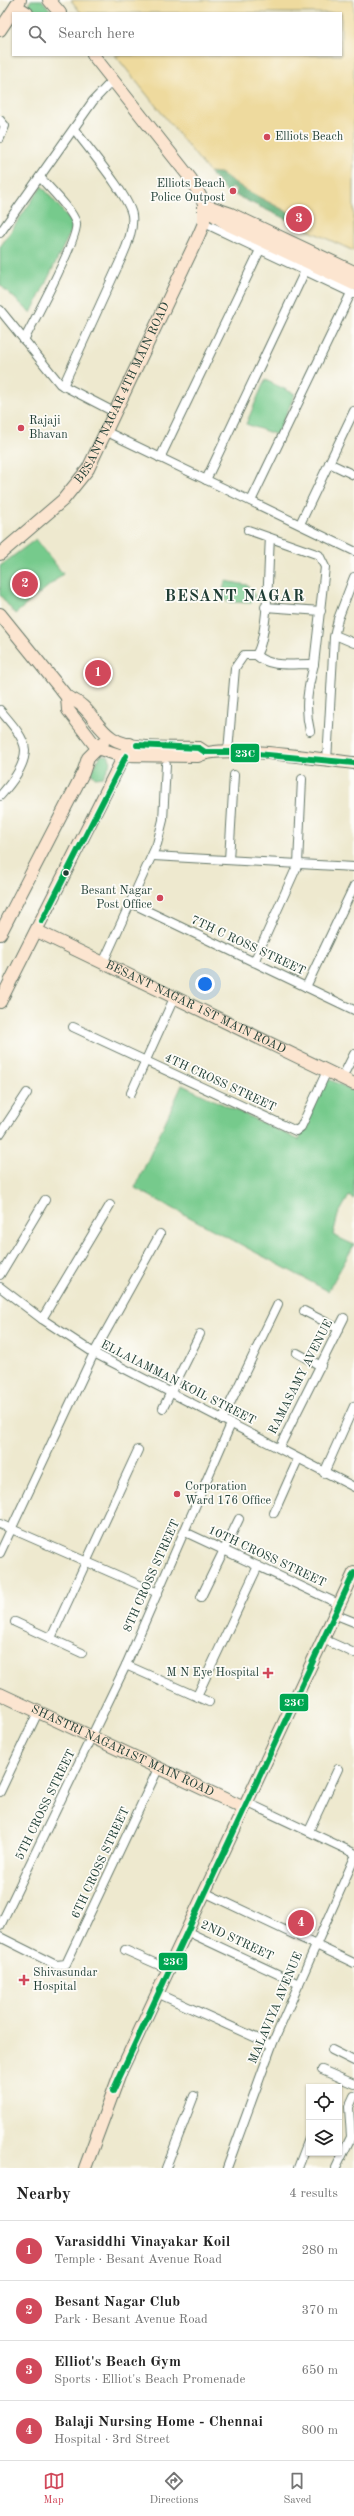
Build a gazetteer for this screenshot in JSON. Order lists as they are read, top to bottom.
{
  "streets": {
    "street": [
      "BESANT NAGAR 4TH MAIN ROAD",
      "7TH C ROSS STREET",
      "BESANT NAGAR 1ST MAIN ROAD",
      "4TH CROSS STREET",
      "RAMASAMY AVENUE",
      "ELLAIAMMAN KOIL STREET",
      "10TH CROSS STREET",
      "8TH CROSS STREET",
      "SHASTRI NAGAR1ST MAIN ROAD",
      "5TH CROSS STREET",
      "6TH CROSS STREET",
      "2ND STREET",
      "MALAVIYA AVENUE"
    ]
  },
  "crossings": [
    ["BESANT NAGAR 1ST MAIN ROAD", "4TH CROSS STREET"],
    ["RAMASAMY AVENUE", "ELLAIAMMAN KOIL STREET"],
    ["ELLAIAMMAN KOIL STREET", "8TH CROSS STREET"],
    ["10TH CROSS STREET", "8TH CROSS STREET"],
    ["8TH CROSS STREET", "SHASTRI NAGAR1ST MAIN ROAD"],
    ["8TH CROSS STREET", "5TH CROSS STREET"],
    ["SHASTRI NAGAR1ST MAIN ROAD", "5TH CROSS STREET"],
    ["SHASTRI NAGAR1ST MAIN ROAD", "6TH CROSS STREET"],
    ["2ND STREET", "MALAVIYA AVENUE"]
  ],
  "districts": ["BESANT NAGAR"],
  "places": {
    "other": [
      "Elliots Beach",
      "Elliots Beach Police Outpost",
      "Rajaji Bhavan",
      "Besant Nagar Post Office",
      "Corporation Ward 176 Office"
    ],
    "health": ["M N Eye Hospital", "Shivasundar Hospital"]
  },
  "lines": ["transit line 23C"],
  "page": {
    "search": "Search here",
    "pins": [
      "3",
      "2",
      "1",
      "4"
    ],
    "heading": ["Nearby", "4 results"],
    "list": [
      {
        "mark": "1",
        "name": "Varasiddhi Vinayakar Koil",
        "note": "Temple · Besant Avenue Road",
        "value": "280 m"
      },
      {
        "mark": "2",
        "name": "Besant Nagar Club",
        "note": "Park · Besant Avenue Road",
        "value": "370 m"
      },
      {
        "mark": "3",
        "name": "Elliot's Beach Gym",
        "note": "Sports · Elliot's Beach Promenade",
        "value": "650 m"
      },
      {
        "mark": "4",
        "name": "Balaji Nursing Home - Chennai",
        "note": "Hospital · 3rd Street",
        "value": "800 m"
      }
    ],
    "nav": ["Map", "Directions", "Saved"]
  }
}
